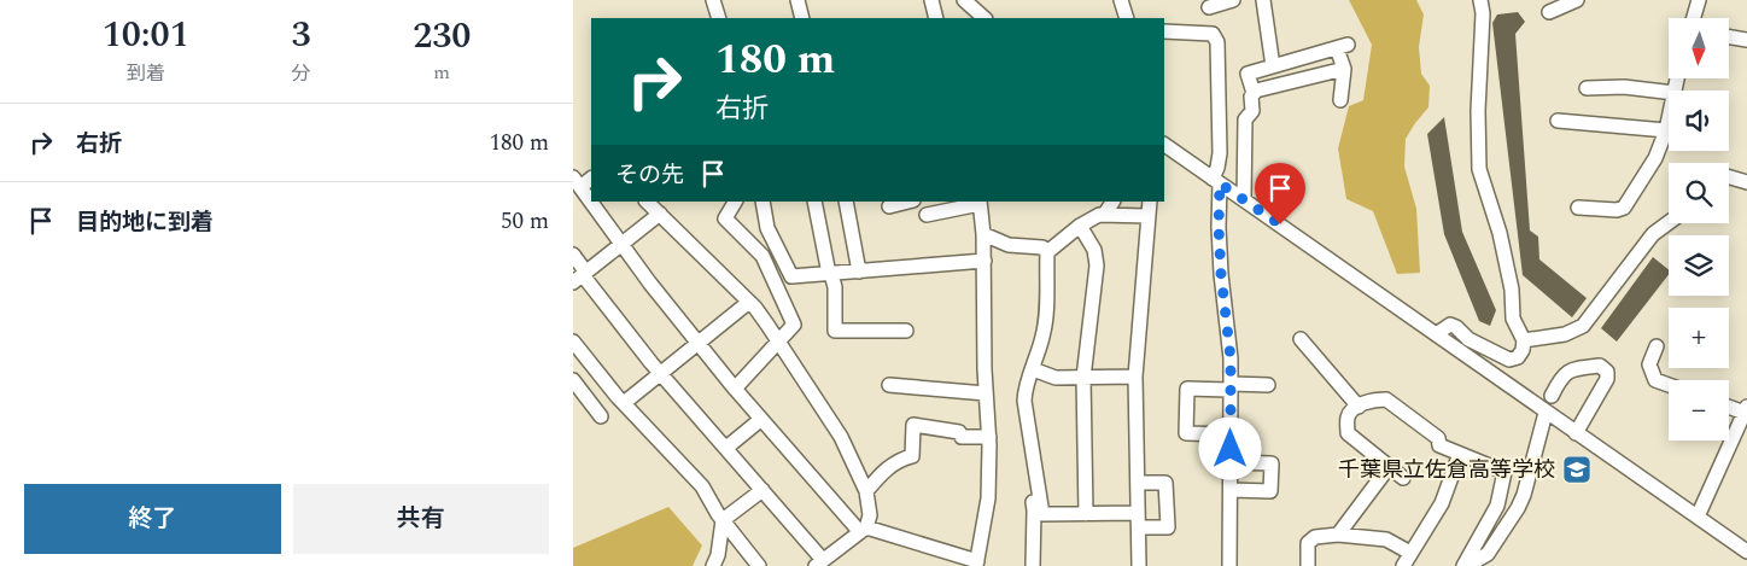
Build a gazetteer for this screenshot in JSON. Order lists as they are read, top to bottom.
{
  "places": {
    "school or university": ["千葉県立佐倉高等学校"]
  },
  "north": "bottom",
  "page": {
    "eta": [
      "10:01",
      "到着",
      "3",
      "分",
      "230",
      "m"
    ],
    "map_buttons": ["+", "−"],
    "turn": ["180 m", "右折"],
    "list": [
      {
        "name": "右折",
        "value": "180 m"
      },
      {
        "name": "目的地に到着",
        "value": "50 m"
      }
    ],
    "then": "その先",
    "buttons": ["終了", "共有"]
  }
}
